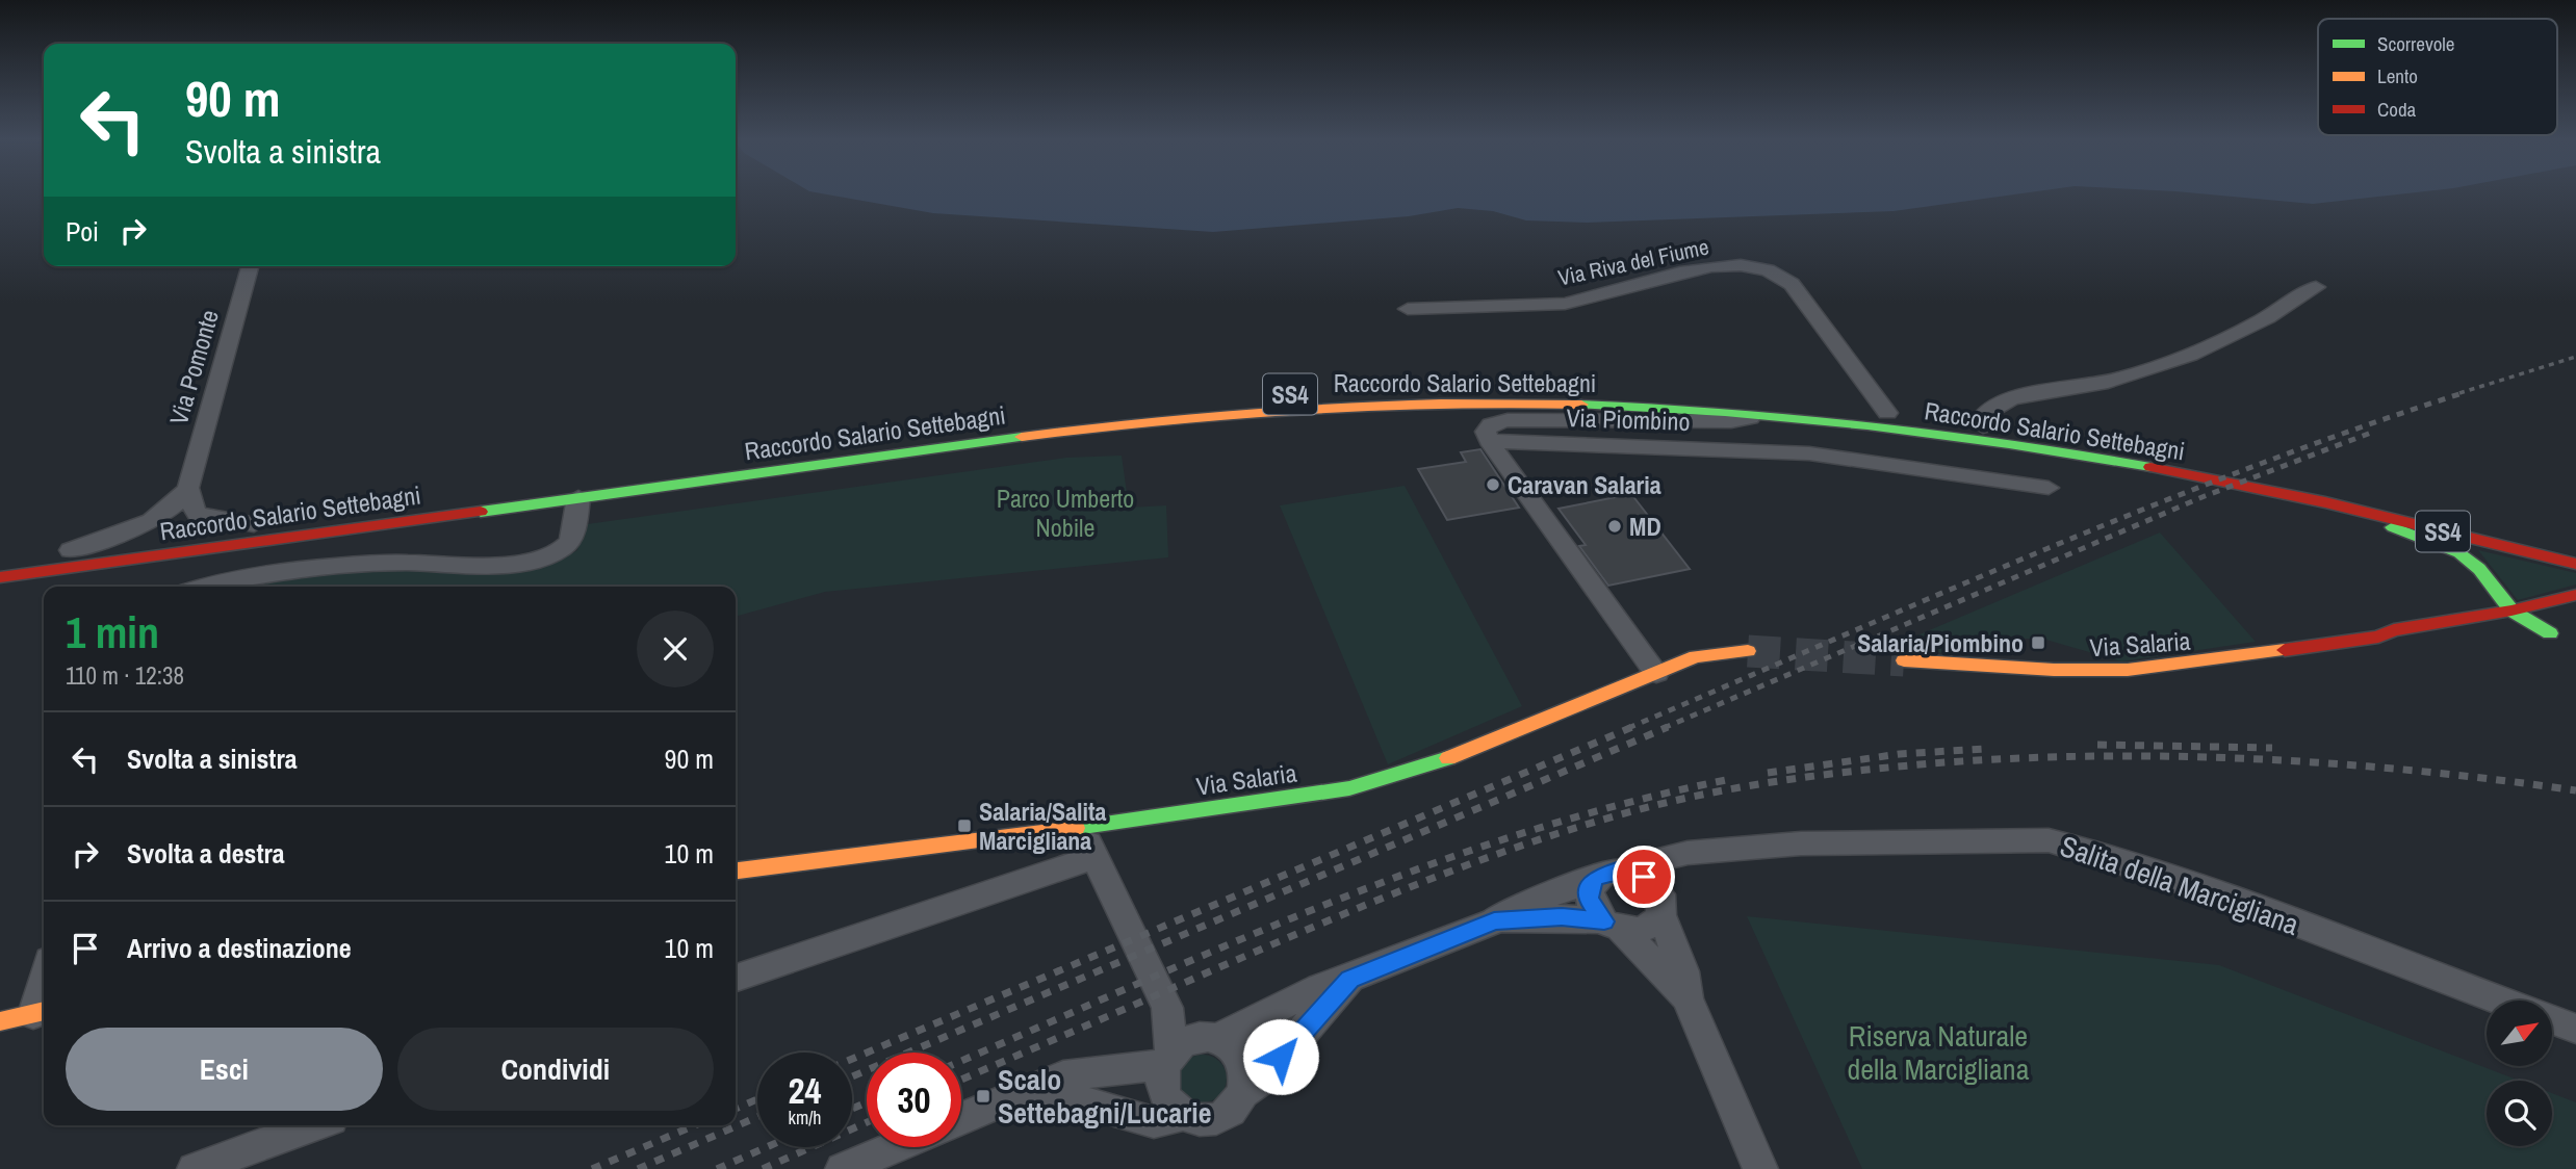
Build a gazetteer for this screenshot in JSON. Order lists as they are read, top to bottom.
{
  "streets": {
    "main road": ["Raccordo Salario Settebagni", "SS4", "Via Salaria"],
    "street": [
      "Via Riva del Fiume",
      "Via Pomonte",
      "Via Piombino",
      "Salita della Marcigliana"
    ]
  },
  "crossings": [
    ["Via Riva del Fiume", "Raccordo Salario Settebagni"],
    ["Via Pomonte", "Raccordo Salario Settebagni"]
  ],
  "parks": ["Parco Umberto Nobile", "Riserva Naturale della Marcigliana"],
  "places": {
    "other": ["Caravan Salaria", "MD"],
    "transit": ["Salaria/Piombino", "Salaria/Salita Marcigliana", "Scalo Settebagni/Lucarie"]
  },
  "legend": ["Scorrevole", "Lento", "Coda"],
  "north": "top right",
  "page": {
    "turn": ["90 m", "Svolta a sinistra"],
    "then": "Poi",
    "heading": ["1 min", "110 m · 12:38"],
    "list": [
      {
        "name": "Svolta a sinistra",
        "value": "90 m"
      },
      {
        "name": "Svolta a destra",
        "value": "10 m"
      },
      {
        "name": "Arrivo a destinazione",
        "value": "10 m"
      }
    ],
    "buttons": ["Esci", "Condividi"],
    "speed": "24 km/h",
    "limit": "30"
  }
}
